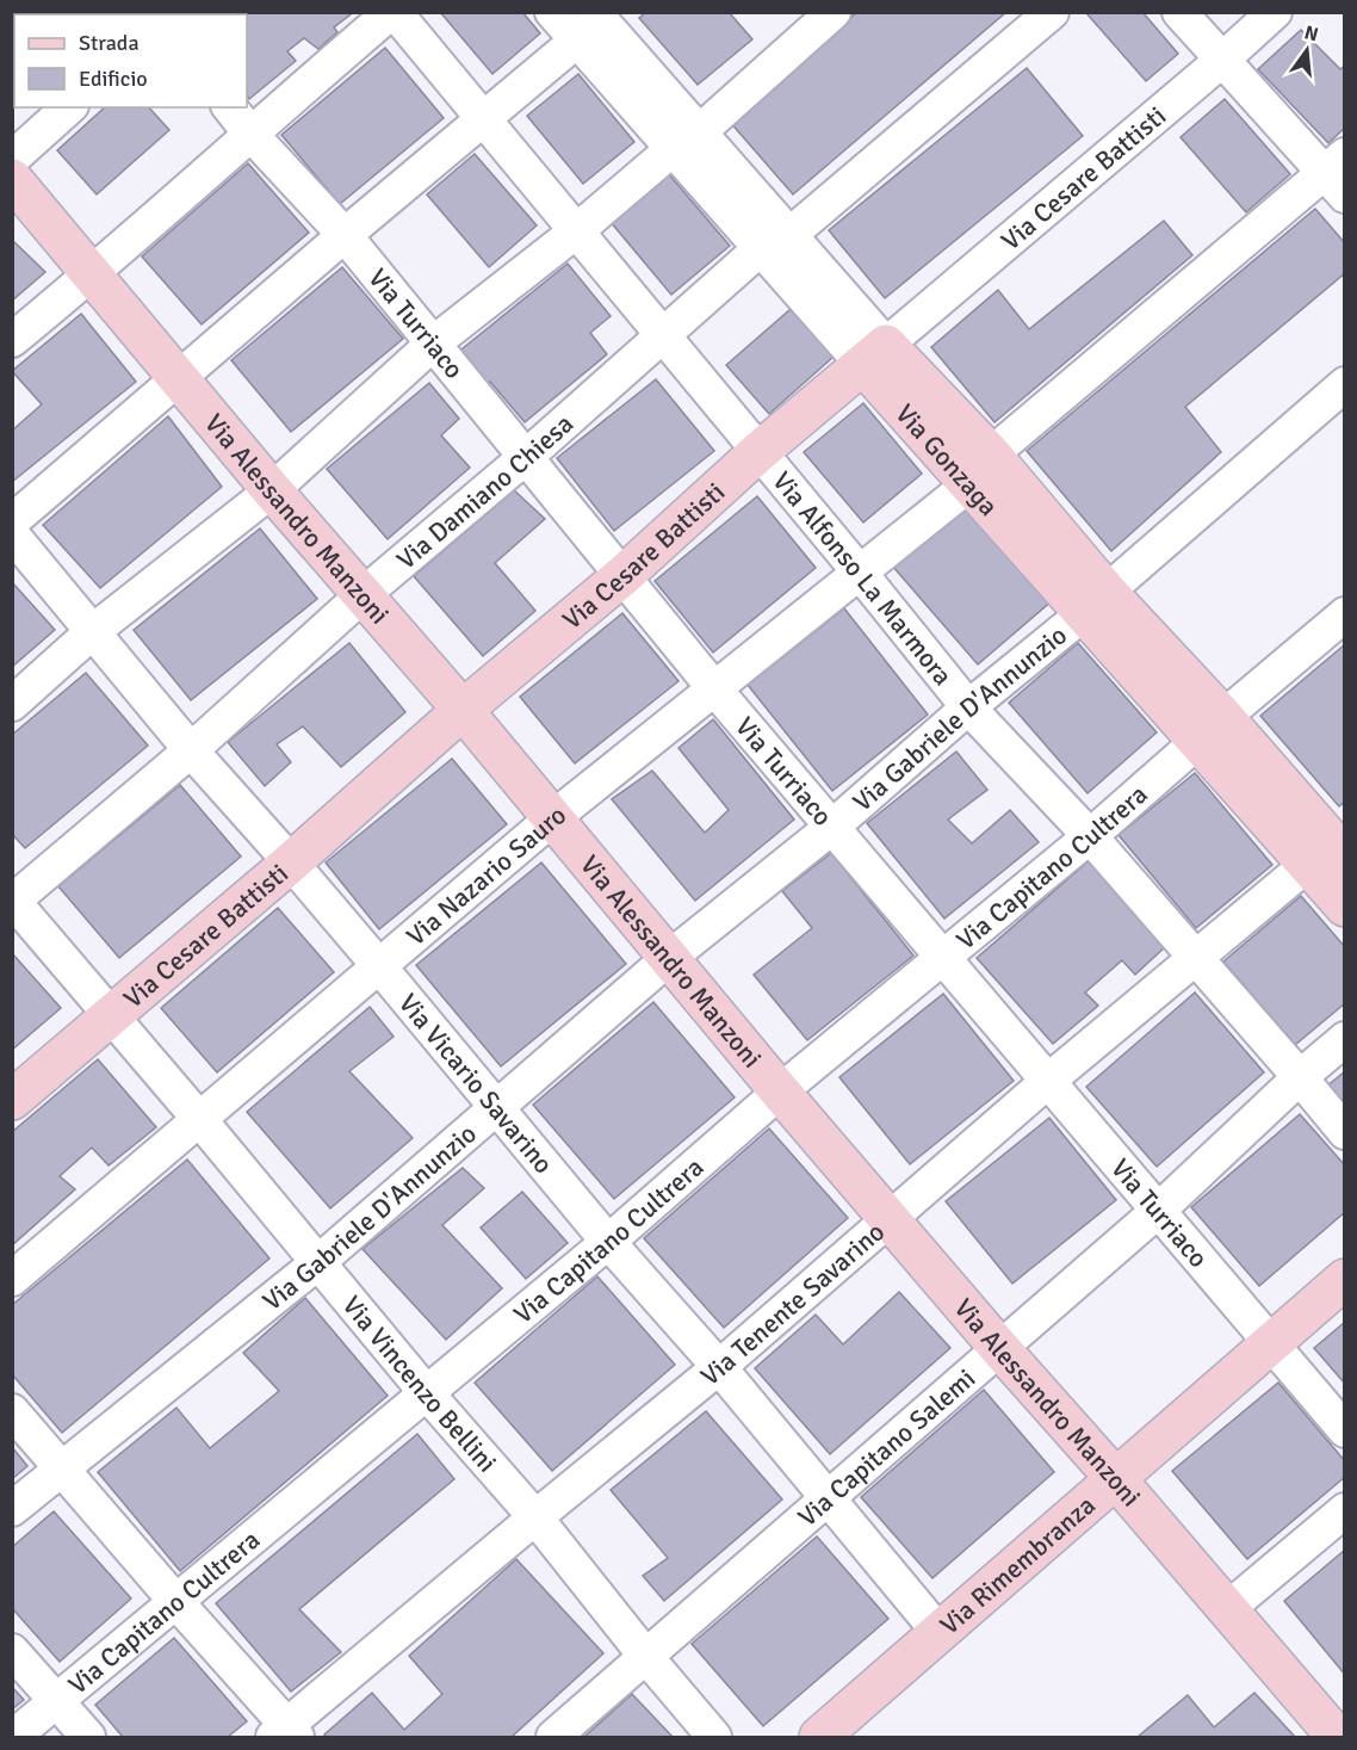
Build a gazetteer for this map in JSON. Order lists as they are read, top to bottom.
{
  "streets": {
    "street": [
      "Via Cesare Battisti",
      "Via Turriaco",
      "Via Gonzaga",
      "Via Damiano Chiesa",
      "Via Alessandro Manzoni",
      "Via Alfonso La Marmora",
      "Via Gabriele D'Annunzio",
      "Via Capitano Cultrera",
      "Via Nazario Sauro",
      "Via Vicario Savarino",
      "Via Tenente Savarino",
      "Via Vincenzo Bellini",
      "Via Capitano Salemi",
      "Via Rimembranza"
    ]
  },
  "crossings": [
    ["Via Cesare Battisti", "Via Turriaco"],
    ["Via Cesare Battisti", "Via Gonzaga"],
    ["Via Cesare Battisti", "Via Alessandro Manzoni"],
    ["Via Cesare Battisti", "Via Alfonso La Marmora"],
    ["Via Cesare Battisti", "Via Vicario Savarino"],
    ["Via Cesare Battisti", "Via Vincenzo Bellini"],
    ["Via Turriaco", "Via Damiano Chiesa"],
    ["Via Turriaco", "Via Gabriele D'Annunzio"],
    ["Via Turriaco", "Via Capitano Cultrera"],
    ["Via Turriaco", "Via Nazario Sauro"],
    ["Via Turriaco", "Via Tenente Savarino"],
    ["Via Turriaco", "Via Capitano Salemi"],
    ["Via Turriaco", "Via Rimembranza"],
    ["Via Gonzaga", "Via Damiano Chiesa"],
    ["Via Gonzaga", "Via Gabriele D'Annunzio"],
    ["Via Gonzaga", "Via Capitano Cultrera"],
    ["Via Gonzaga", "Via Nazario Sauro"],
    ["Via Gonzaga", "Via Tenente Savarino"],
    ["Via Damiano Chiesa", "Via Alessandro Manzoni"],
    ["Via Damiano Chiesa", "Via Alfonso La Marmora"],
    ["Via Damiano Chiesa", "Via Vicario Savarino"],
    ["Via Damiano Chiesa", "Via Vincenzo Bellini"],
    ["Via Alessandro Manzoni", "Via Gabriele D'Annunzio"],
    ["Via Alessandro Manzoni", "Via Capitano Cultrera"],
    ["Via Alessandro Manzoni", "Via Nazario Sauro"],
    ["Via Alessandro Manzoni", "Via Tenente Savarino"],
    ["Via Alessandro Manzoni", "Via Capitano Salemi"],
    ["Via Alessandro Manzoni", "Via Rimembranza"],
    ["Via Alfonso La Marmora", "Via Gabriele D'Annunzio"],
    ["Via Alfonso La Marmora", "Via Capitano Cultrera"],
    ["Via Alfonso La Marmora", "Via Nazario Sauro"],
    ["Via Alfonso La Marmora", "Via Tenente Savarino"],
    ["Via Alfonso La Marmora", "Via Capitano Salemi"],
    ["Via Gabriele D'Annunzio", "Via Vicario Savarino"],
    ["Via Gabriele D'Annunzio", "Via Vincenzo Bellini"],
    ["Via Capitano Cultrera", "Via Vicario Savarino"],
    ["Via Capitano Cultrera", "Via Vincenzo Bellini"],
    ["Via Nazario Sauro", "Via Vicario Savarino"],
    ["Via Nazario Sauro", "Via Vincenzo Bellini"],
    ["Via Vicario Savarino", "Via Tenente Savarino"],
    ["Via Vicario Savarino", "Via Capitano Salemi"],
    ["Via Vicario Savarino", "Via Rimembranza"],
    ["Via Tenente Savarino", "Via Vincenzo Bellini"],
    ["Via Vincenzo Bellini", "Via Capitano Salemi"]
  ],
  "legend": ["Strada", "Edificio"],
  "north": "top"
}
